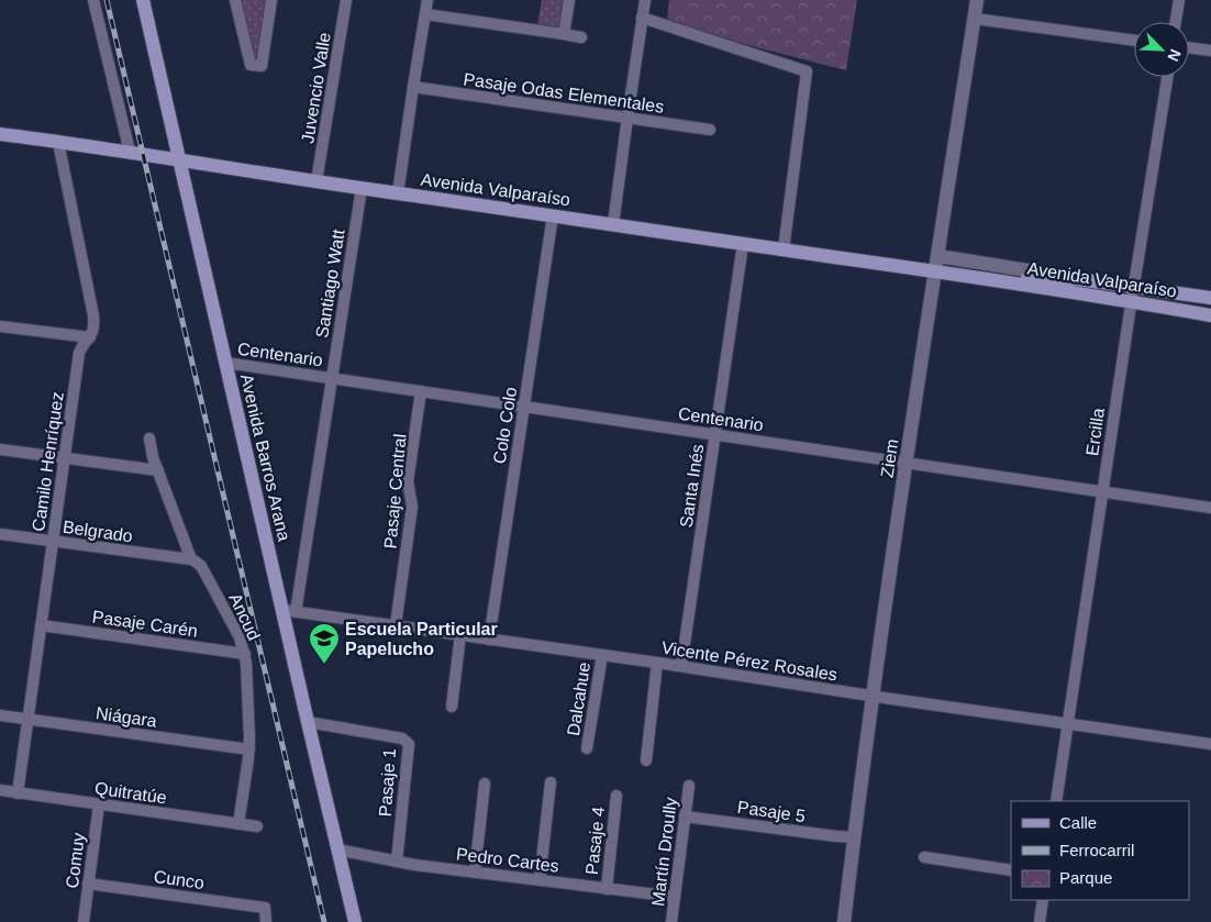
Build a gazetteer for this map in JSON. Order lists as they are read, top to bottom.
{
  "streets": {
    "main road": ["Avenida Valparaíso", "Avenida Barros Arana"],
    "street": [
      "Juvencio Valle",
      "Pasaje Odas Elementales",
      "Santiago Watt",
      "Centenario",
      "Colo Colo",
      "Ercilla",
      "Ziem",
      "Camilo Henríquez",
      "Santa Inés",
      "Pasaje Central",
      "Belgrado",
      "Ancud",
      "Pasaje Carén",
      "Vicente Pérez Rosales",
      "Dalcahue",
      "Niágara",
      "Pasaje 1",
      "Quitratúe",
      "Pasaje 5",
      "Pasaje 4",
      "Martín Droully",
      "Pedro Cartes",
      "Comuy",
      "Cunco"
    ]
  },
  "crossings": [
    ["Juvencio Valle", "Avenida Valparaíso"],
    ["Avenida Valparaíso", "Santiago Watt"],
    ["Avenida Valparaíso", "Colo Colo"],
    ["Avenida Valparaíso", "Ercilla"],
    ["Avenida Valparaíso", "Avenida Barros Arana"],
    ["Avenida Valparaíso", "Ziem"],
    ["Avenida Valparaíso", "Camilo Henríquez"],
    ["Avenida Valparaíso", "Santa Inés"],
    ["Santiago Watt", "Centenario"],
    ["Santiago Watt", "Avenida Barros Arana"],
    ["Santiago Watt", "Vicente Pérez Rosales"],
    ["Centenario", "Colo Colo"],
    ["Centenario", "Ercilla"],
    ["Centenario", "Avenida Barros Arana"],
    ["Centenario", "Ziem"],
    ["Centenario", "Santa Inés"],
    ["Centenario", "Pasaje Central"],
    ["Colo Colo", "Vicente Pérez Rosales"],
    ["Ercilla", "Vicente Pérez Rosales"],
    ["Avenida Barros Arana", "Vicente Pérez Rosales"],
    ["Avenida Barros Arana", "Pasaje 1"],
    ["Avenida Barros Arana", "Pedro Cartes"],
    ["Ziem", "Vicente Pérez Rosales"],
    ["Ziem", "Pasaje 5"],
    ["Camilo Henríquez", "Belgrado"],
    ["Camilo Henríquez", "Pasaje Carén"],
    ["Camilo Henríquez", "Niágara"],
    ["Camilo Henríquez", "Quitratúe"],
    ["Santa Inés", "Vicente Pérez Rosales"],
    ["Pasaje Central", "Vicente Pérez Rosales"],
    ["Belgrado", "Ancud"],
    ["Ancud", "Pasaje Carén"],
    ["Ancud", "Niágara"],
    ["Ancud", "Quitratúe"],
    ["Vicente Pérez Rosales", "Dalcahue"],
    ["Pasaje 1", "Pedro Cartes"],
    ["Quitratúe", "Comuy"],
    ["Pasaje 5", "Martín Droully"],
    ["Pasaje 4", "Pedro Cartes"],
    ["Martín Droully", "Pedro Cartes"],
    ["Comuy", "Cunco"]
  ],
  "places": {
    "school or university": ["Escuela Particular Papelucho"]
  },
  "legend": ["Calle", "Ferrocarril", "Parque"],
  "north": "bottom right"
}
